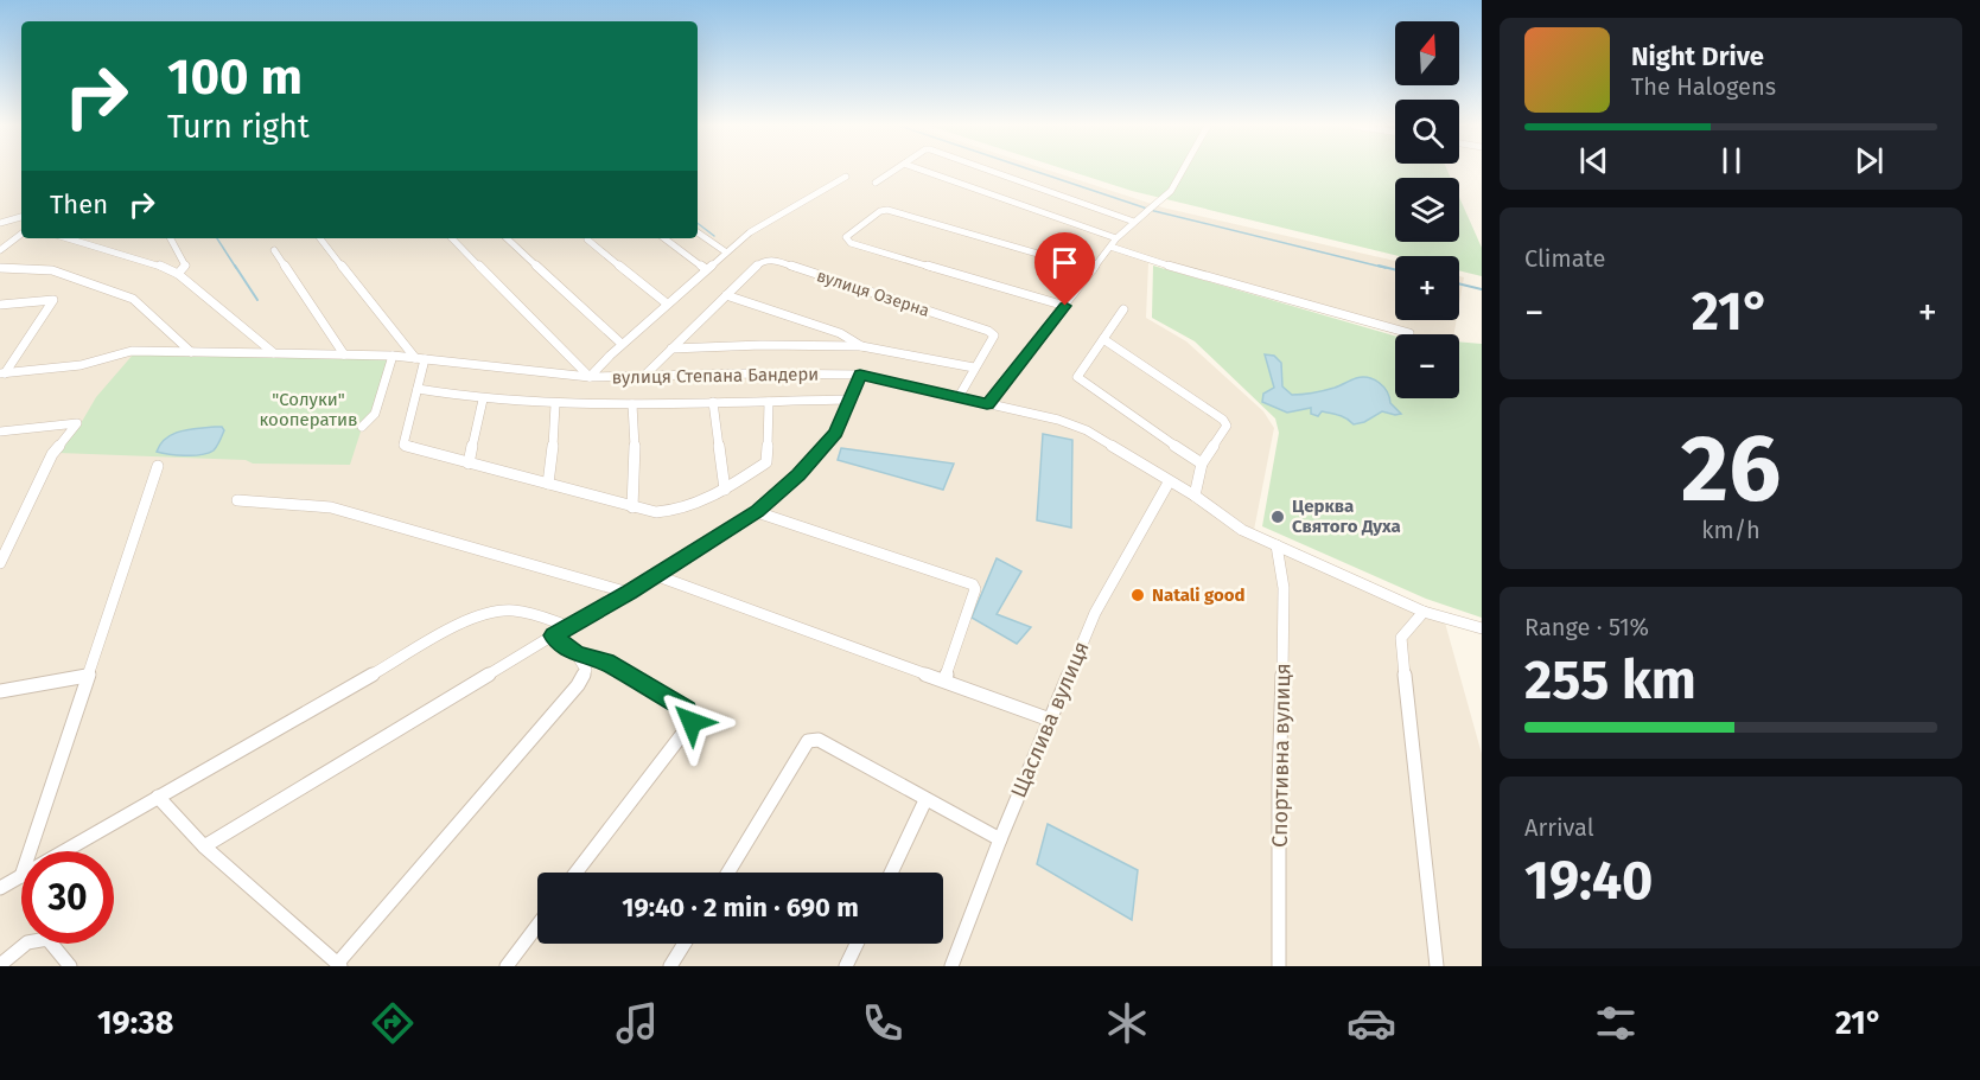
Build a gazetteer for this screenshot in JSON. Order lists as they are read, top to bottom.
{
  "streets": {
    "street": [
      "вулиця Озерна",
      "вулиця Степана Бандери",
      "Щаслива вулиця",
      "Спортивна вулиця"
    ]
  },
  "crossings": [
    ["вулиця Озерна", "вулиця Степана Бандери"],
    ["вулиця Степана Бандери", "Щаслива вулиця"],
    ["вулиця Степана Бандери", "Спортивна вулиця"]
  ],
  "parks": ["\"Солуки\" кооператив"],
  "places": ["Церква Святого Духа", "Natali good"],
  "north": "top",
  "page": {
    "map_buttons": ["+", "−"],
    "turn": ["100 m", "Turn right"],
    "song": ["Night Drive", "The Halogens"],
    "then": "Then",
    "tile": [
      "Climate",
      ["26", "km/h"],
      ["Range · 51%", "255 km"],
      ["Arrival", "19:40"]
    ],
    "heat": ["−", "21°", "+"],
    "limit": "30",
    "trip": "19:40 · 2 min · 690 m",
    "tabs": ["19:38", "21°"]
  }
}
